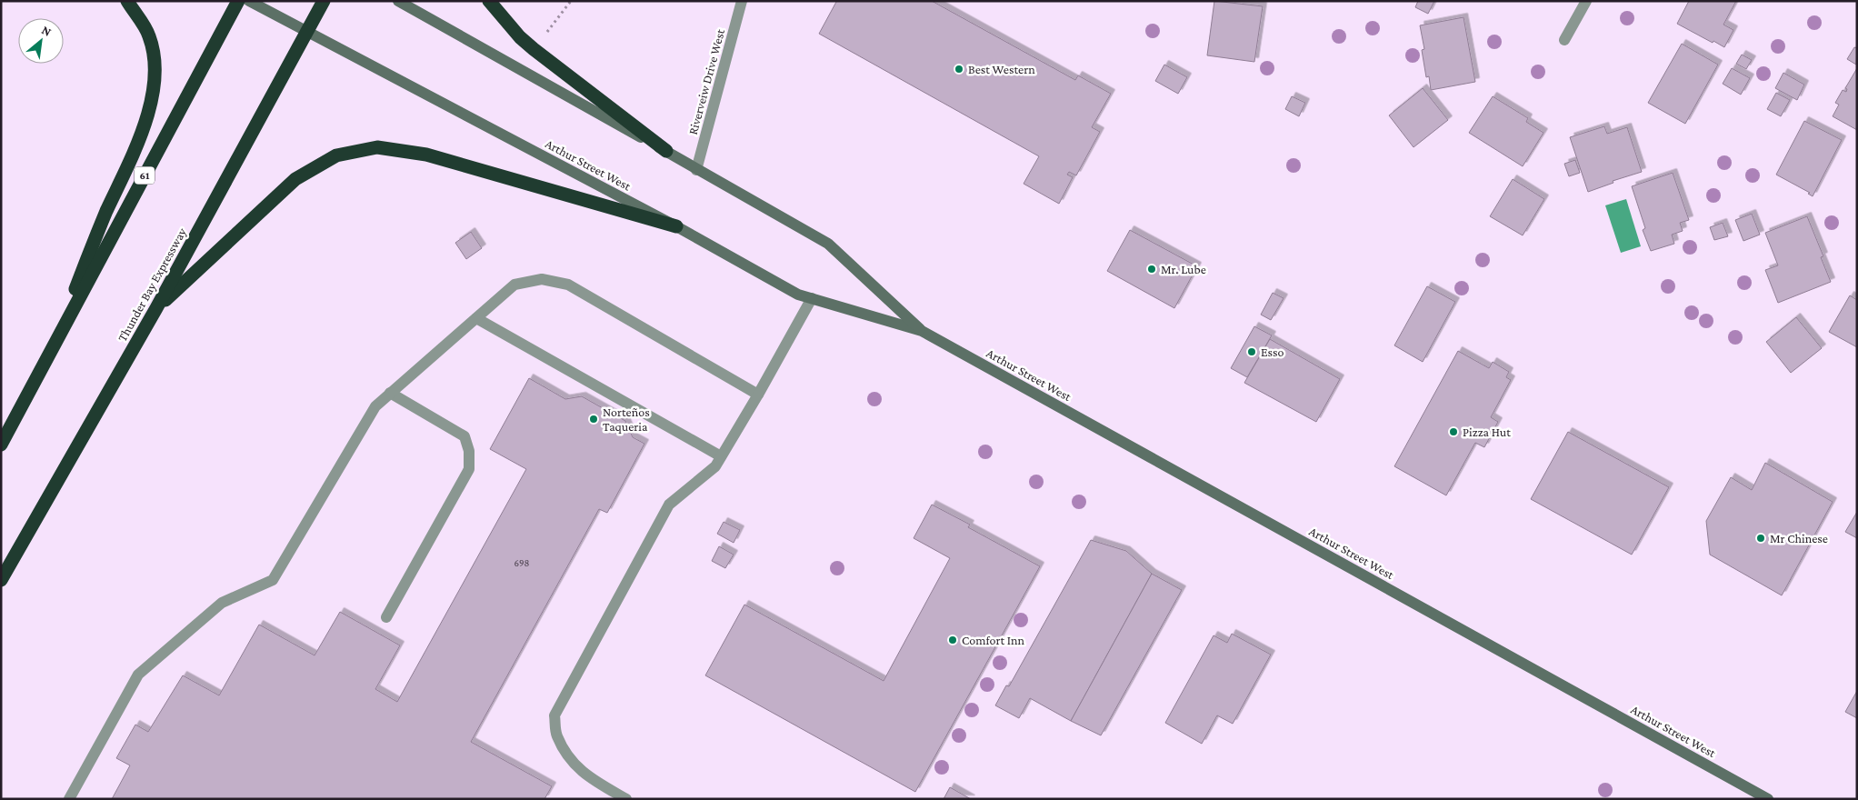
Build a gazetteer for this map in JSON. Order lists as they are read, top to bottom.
{
  "streets": {
    "highway": ["61", "Thunder Bay Expressway"],
    "main road": ["Arthur Street West"],
    "street": ["Riverveiw Drive West"]
  },
  "crossings": [
    ["Riverveiw Drive West", "Arthur Street West"],
    ["Arthur Street West", "Thunder Bay Expressway"]
  ],
  "places": [
    "Best Western",
    "Mr. Lube",
    "Esso",
    "Norteños Taqueria",
    "Pizza Hut",
    "Mr Chinese",
    "Comfort Inn"
  ],
  "house_numbers": ["698"],
  "north": "top right"
}
